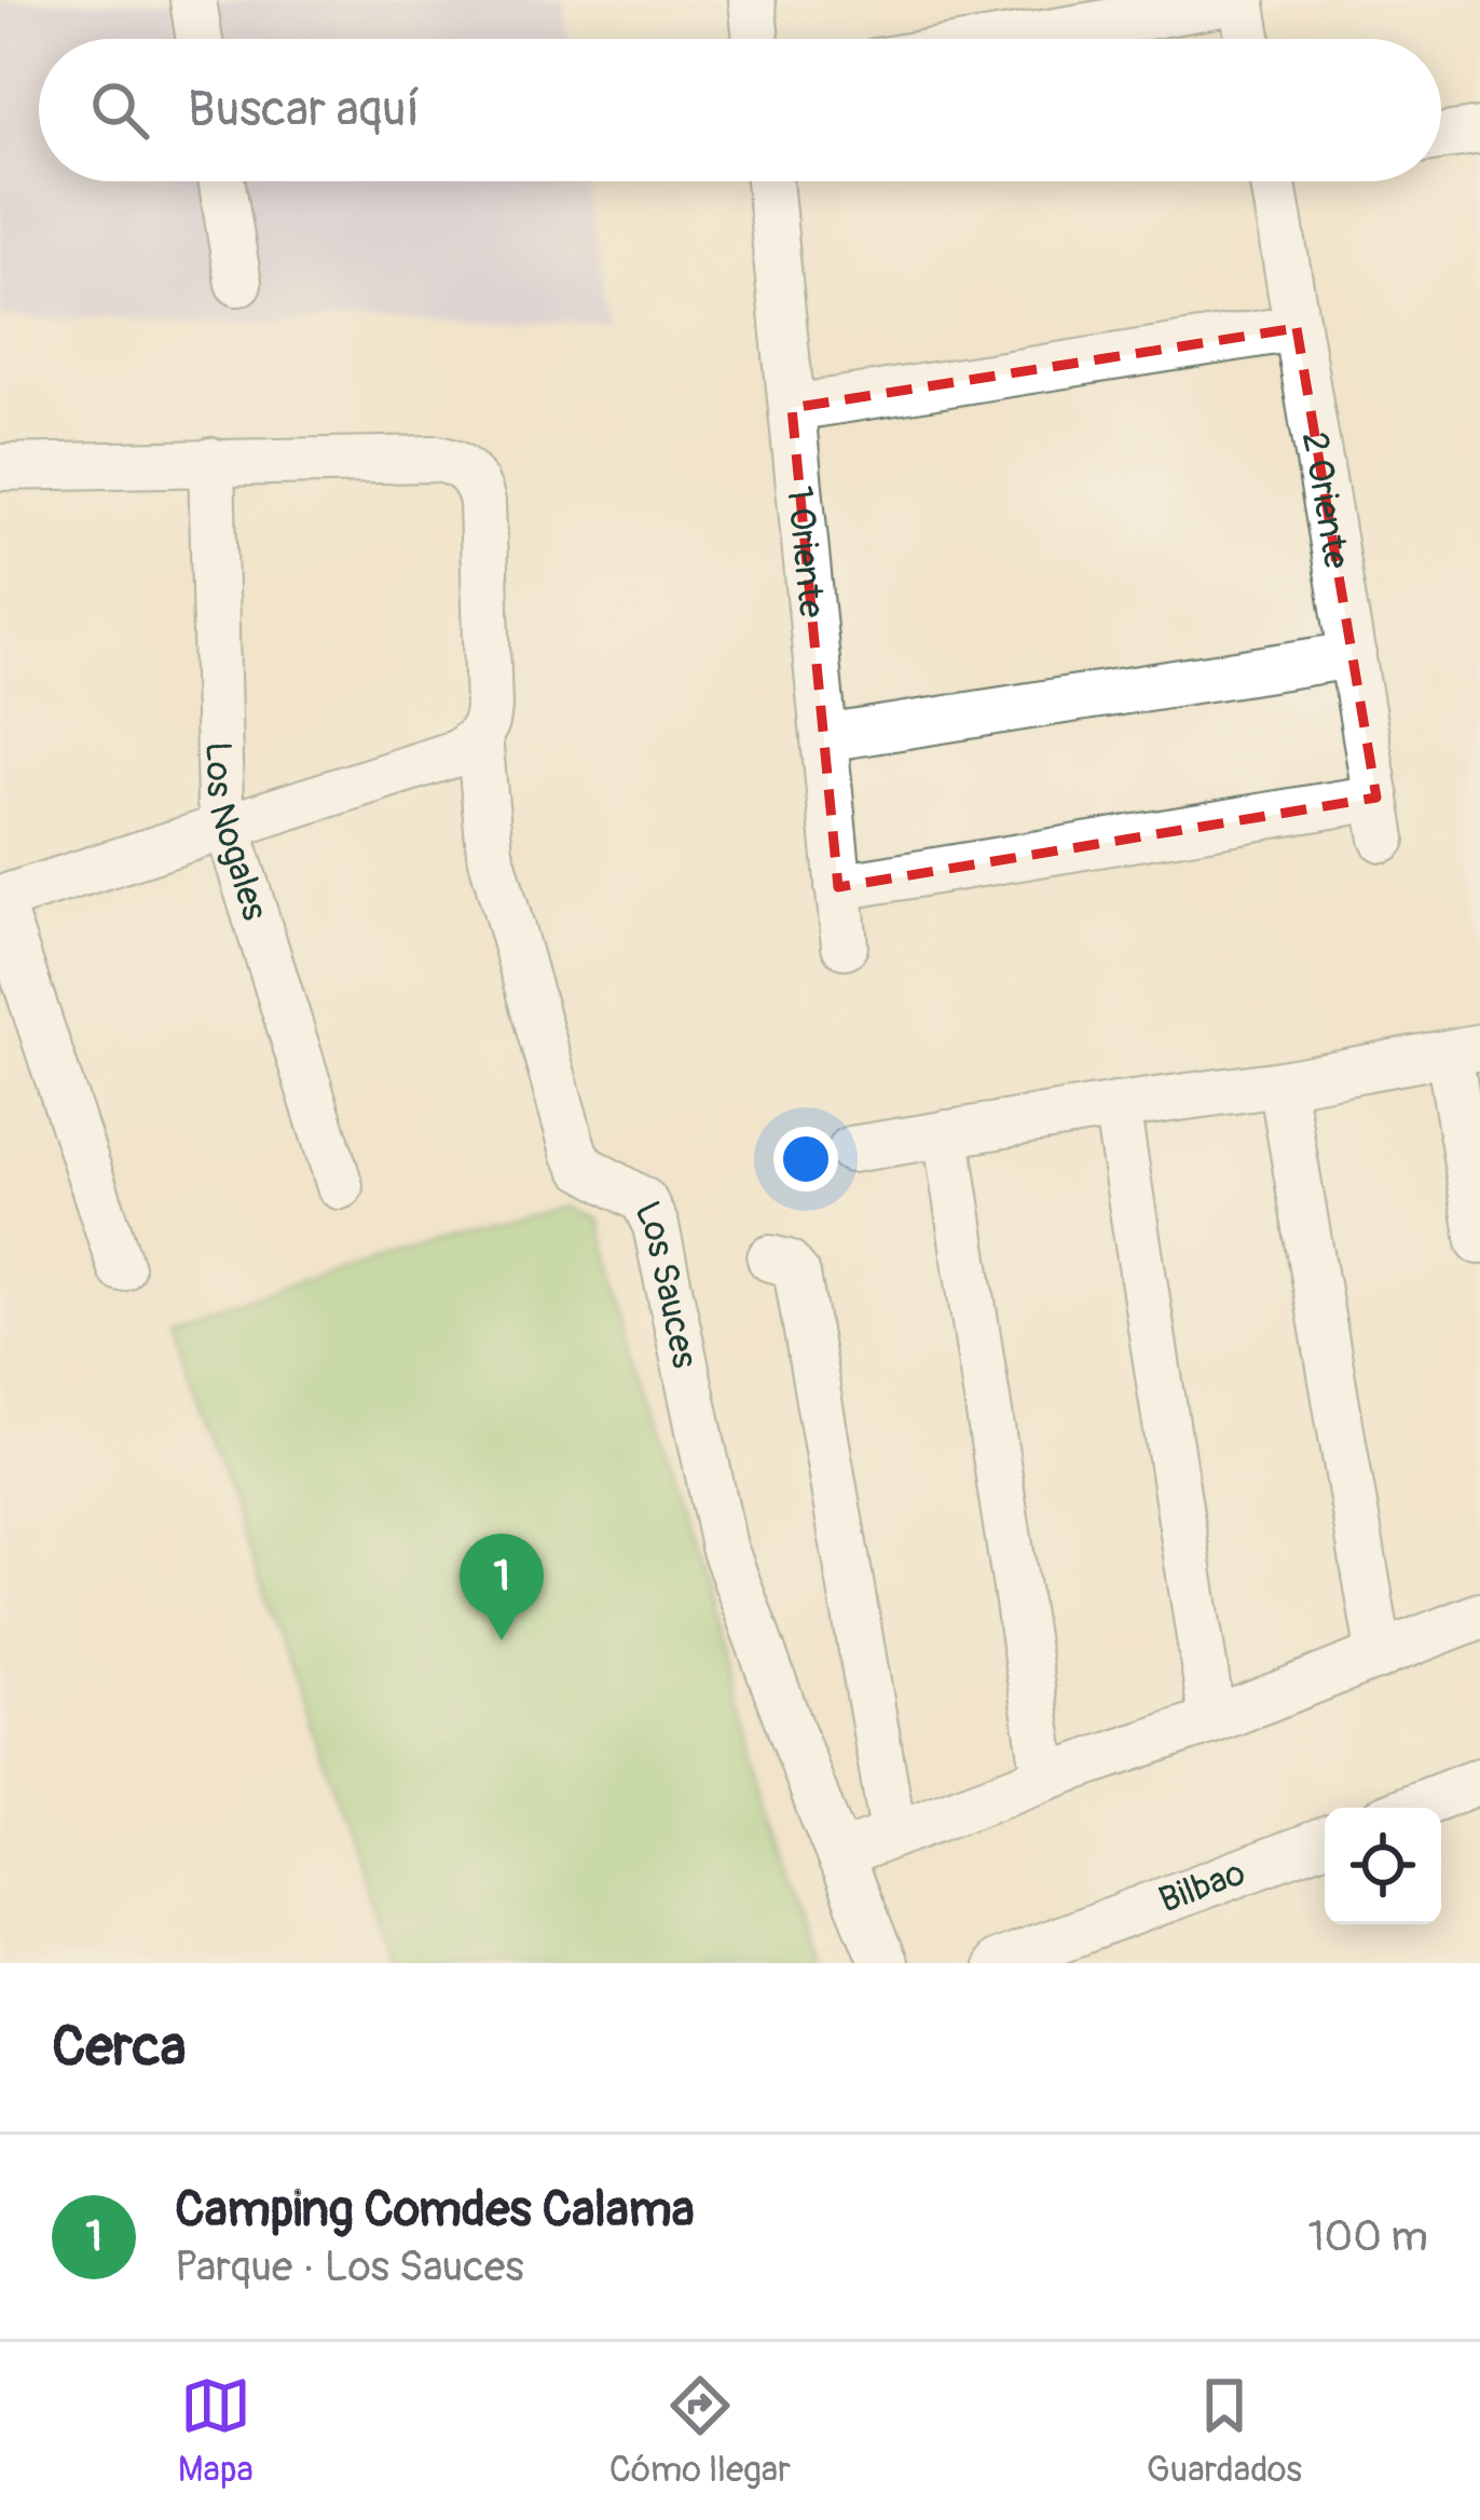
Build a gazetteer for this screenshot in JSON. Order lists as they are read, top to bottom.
{
  "streets": {
    "street": [
      "2 Oriente",
      "1 Oriente",
      "Los Nogales",
      "Los Sauces",
      "Bilbao"
    ]
  },
  "crossings": [
    ["2 Oriente", "1 Oriente"],
    ["Los Nogales", "Los Sauces"]
  ],
  "page": {
    "search": "Buscar aquí",
    "pins": "1",
    "heading": "Cerca",
    "list": [
      {
        "mark": "1",
        "name": "Camping Comdes Calama",
        "note": "Parque · Los Sauces",
        "value": "100 m"
      }
    ],
    "nav": ["Mapa", "Cómo llegar", "Guardados"]
  }
}
